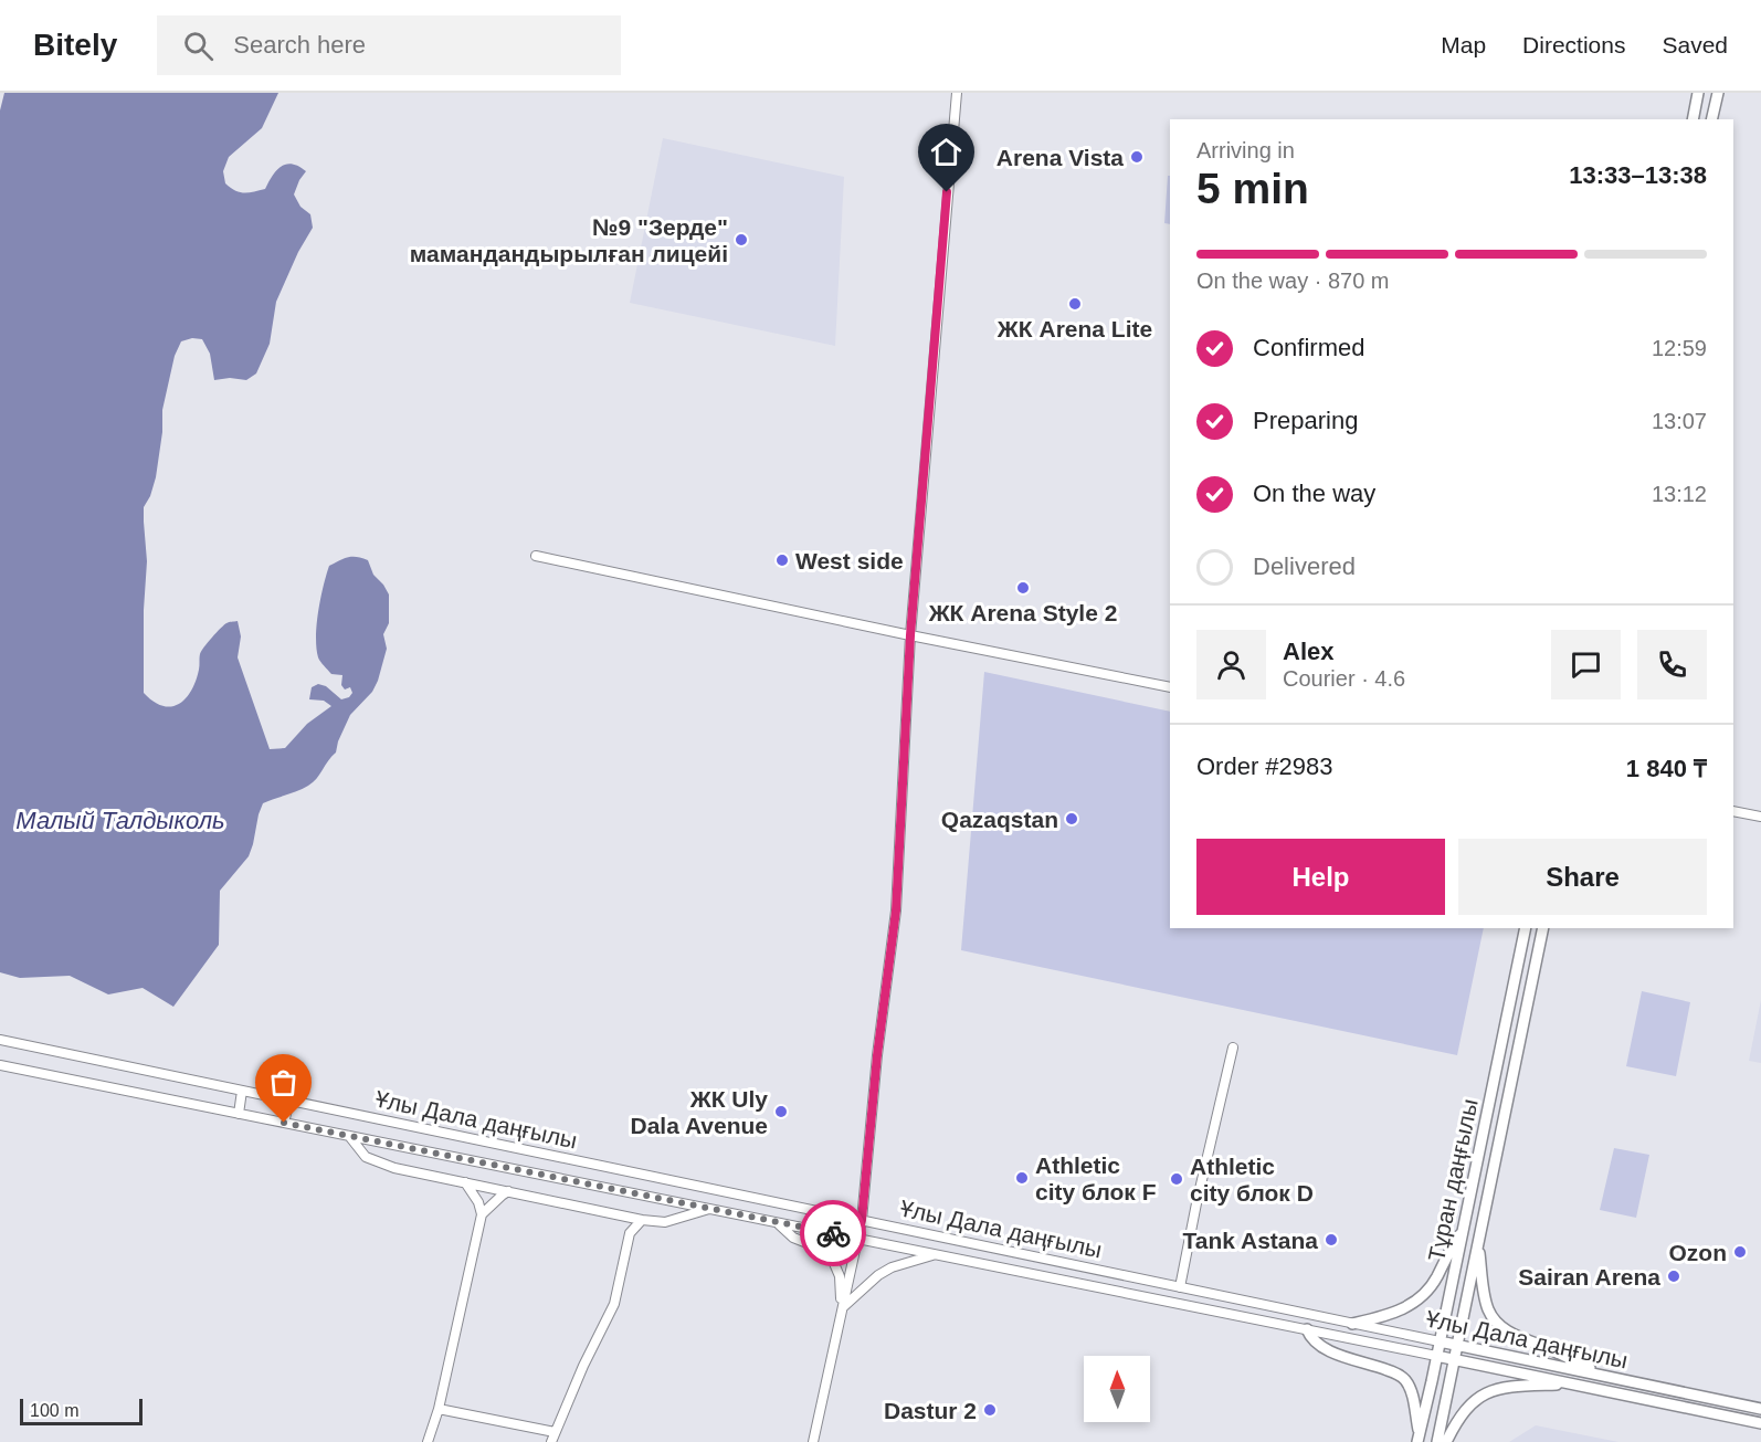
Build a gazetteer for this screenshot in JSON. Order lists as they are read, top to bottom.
{
  "streets": {
    "main road": ["Ұлы Дала даңғылы", "Тұран даңғылы"]
  },
  "crossings": [
    ["Ұлы Дала даңғылы", "Тұран даңғылы"]
  ],
  "water": ["Малый Талдыколь"],
  "places": [
    "Arena Vista",
    "№9 \"Зерде\" мамандандырылған лицейі",
    "ЖК Arena Lite",
    "West side",
    "ЖК Arena Style 2",
    "Qazaqstan",
    "ЖК Uly Dala Avenue",
    "Athletic city блок F",
    "Athletic city блок D",
    "Tank Astana",
    "Ozon",
    "Sairan Arena",
    "Dastur 2"
  ],
  "scale_bar": "100 m",
  "north": "top",
  "page": {
    "header": "Bitely",
    "search": "Search here",
    "nav": ["Map", "Directions", "Saved"],
    "heading": ["5 min", "Arriving in", "13:33–13:38"],
    "panel": [
      "Alex",
      "Courier · 4.6",
      "Order #2983",
      "1 840 ₸"
    ],
    "bar": "On the way · 870 m",
    "list": [
      ["Confirmed", "12:59"],
      ["Preparing", "13:07"],
      ["On the way", "13:12"],
      "Delivered"
    ],
    "buttons": ["Help", "Share"],
    "scale": "100 m"
  }
}
